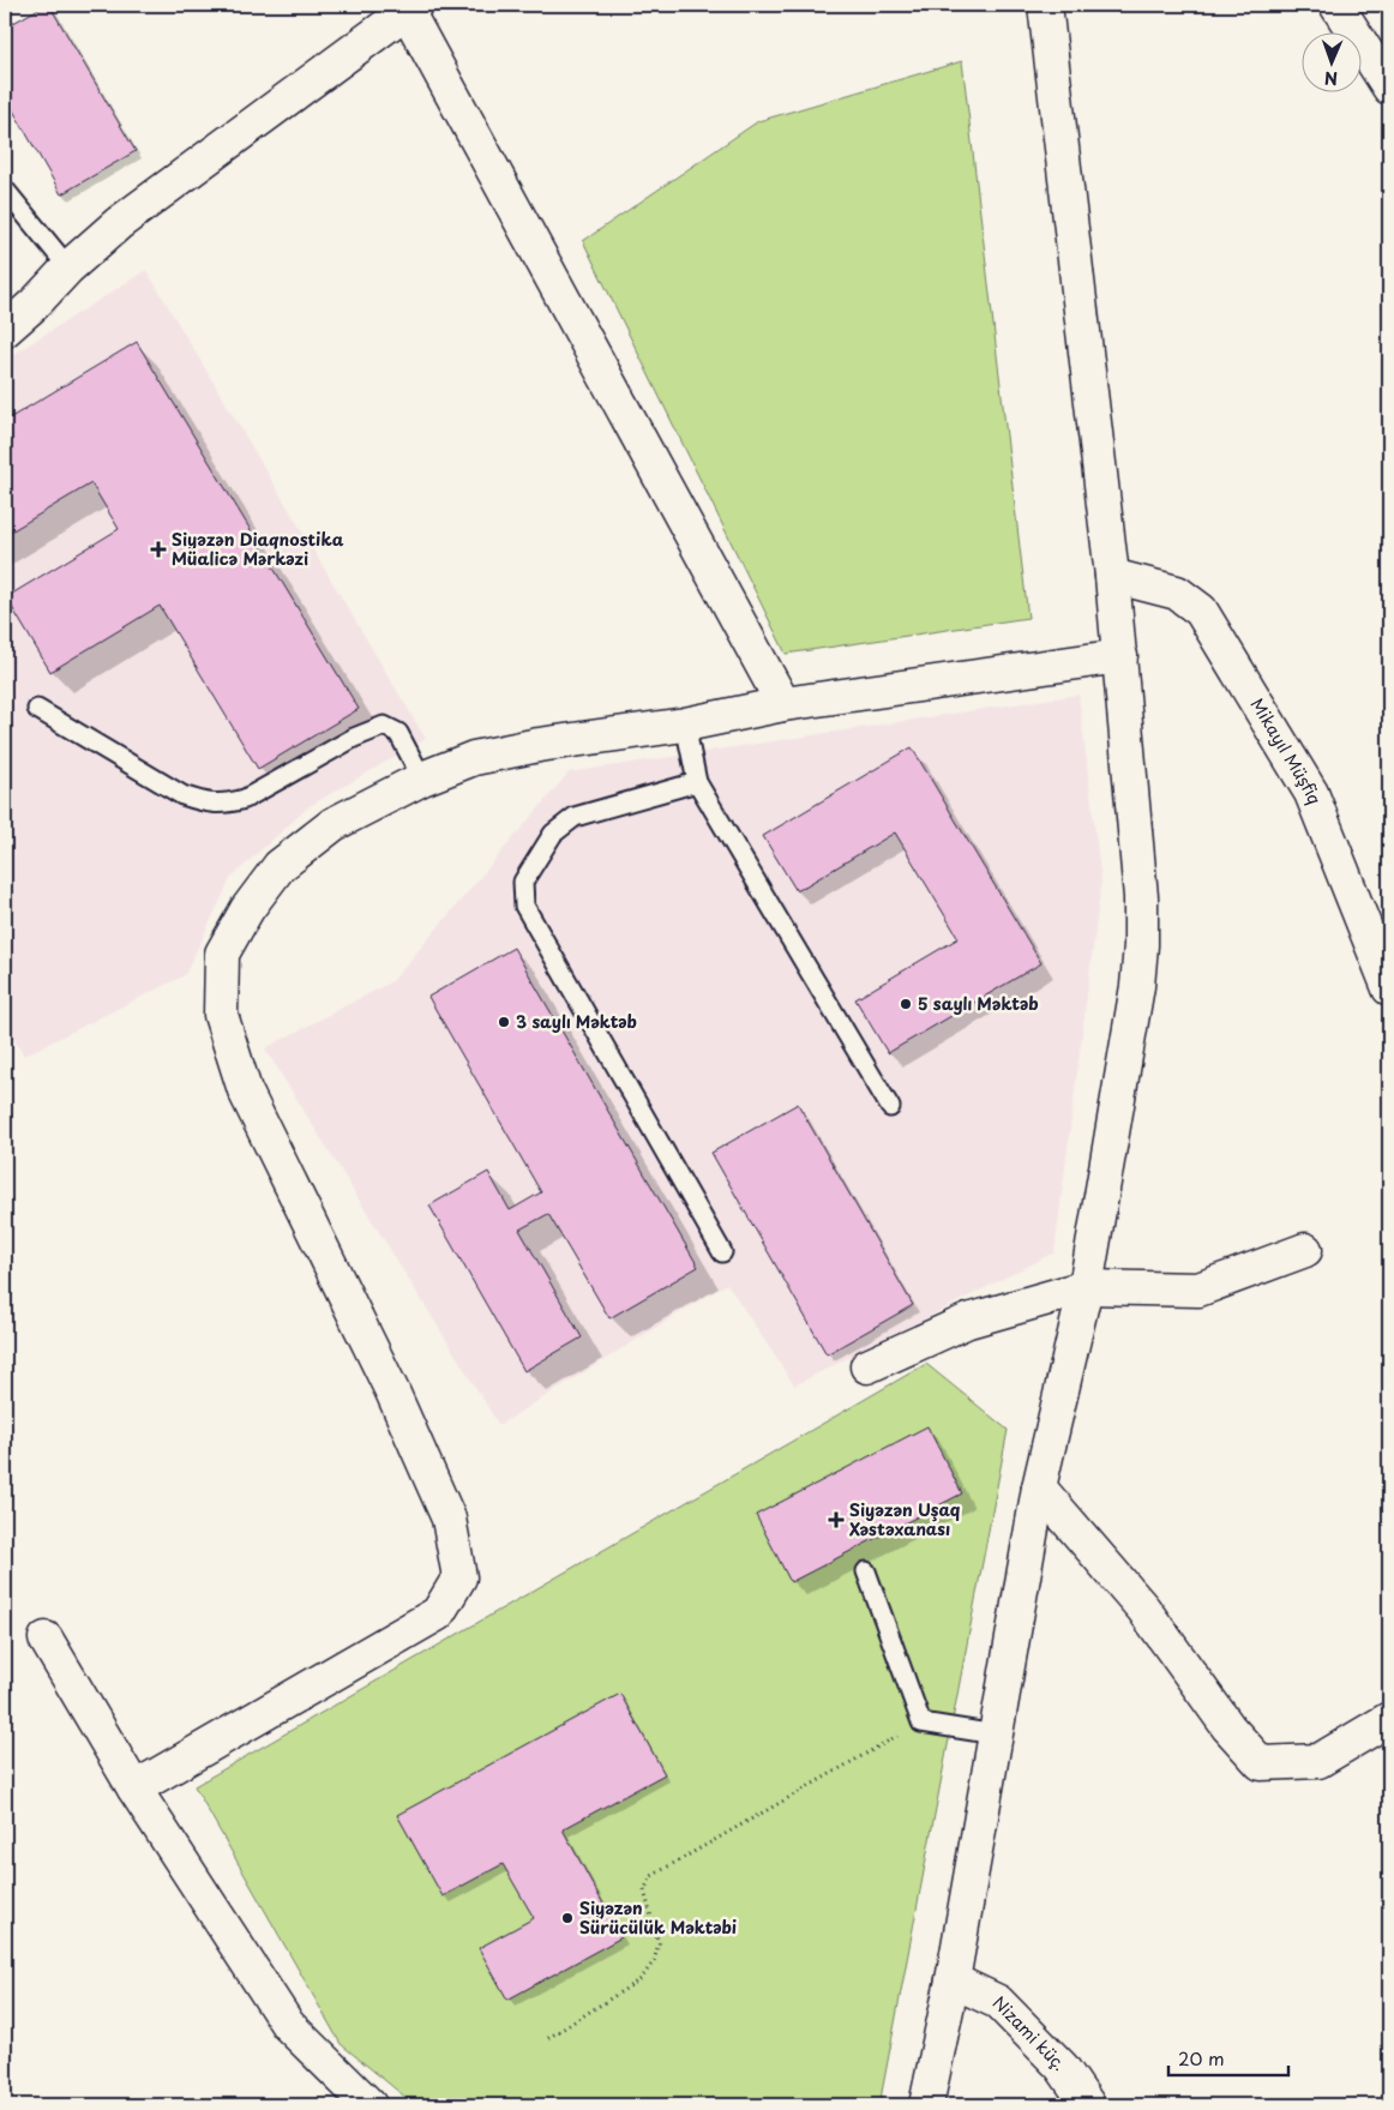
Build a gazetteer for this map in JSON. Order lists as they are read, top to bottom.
{
  "streets": {
    "street": ["Mikayıl Müşfiq", "Nizami küç."]
  },
  "places": {
    "health": ["Siyəzən Diaqnostika Müalicə Mərkəzi", "Siyəzən Uşaq Xəstəxanası"],
    "other": ["5 saylı Məktəb", "3 saylı Məktəb", "Siyəzən Sürücülük Məktəbi"]
  },
  "scale_bar": "20 m",
  "north": "bottom"
}
